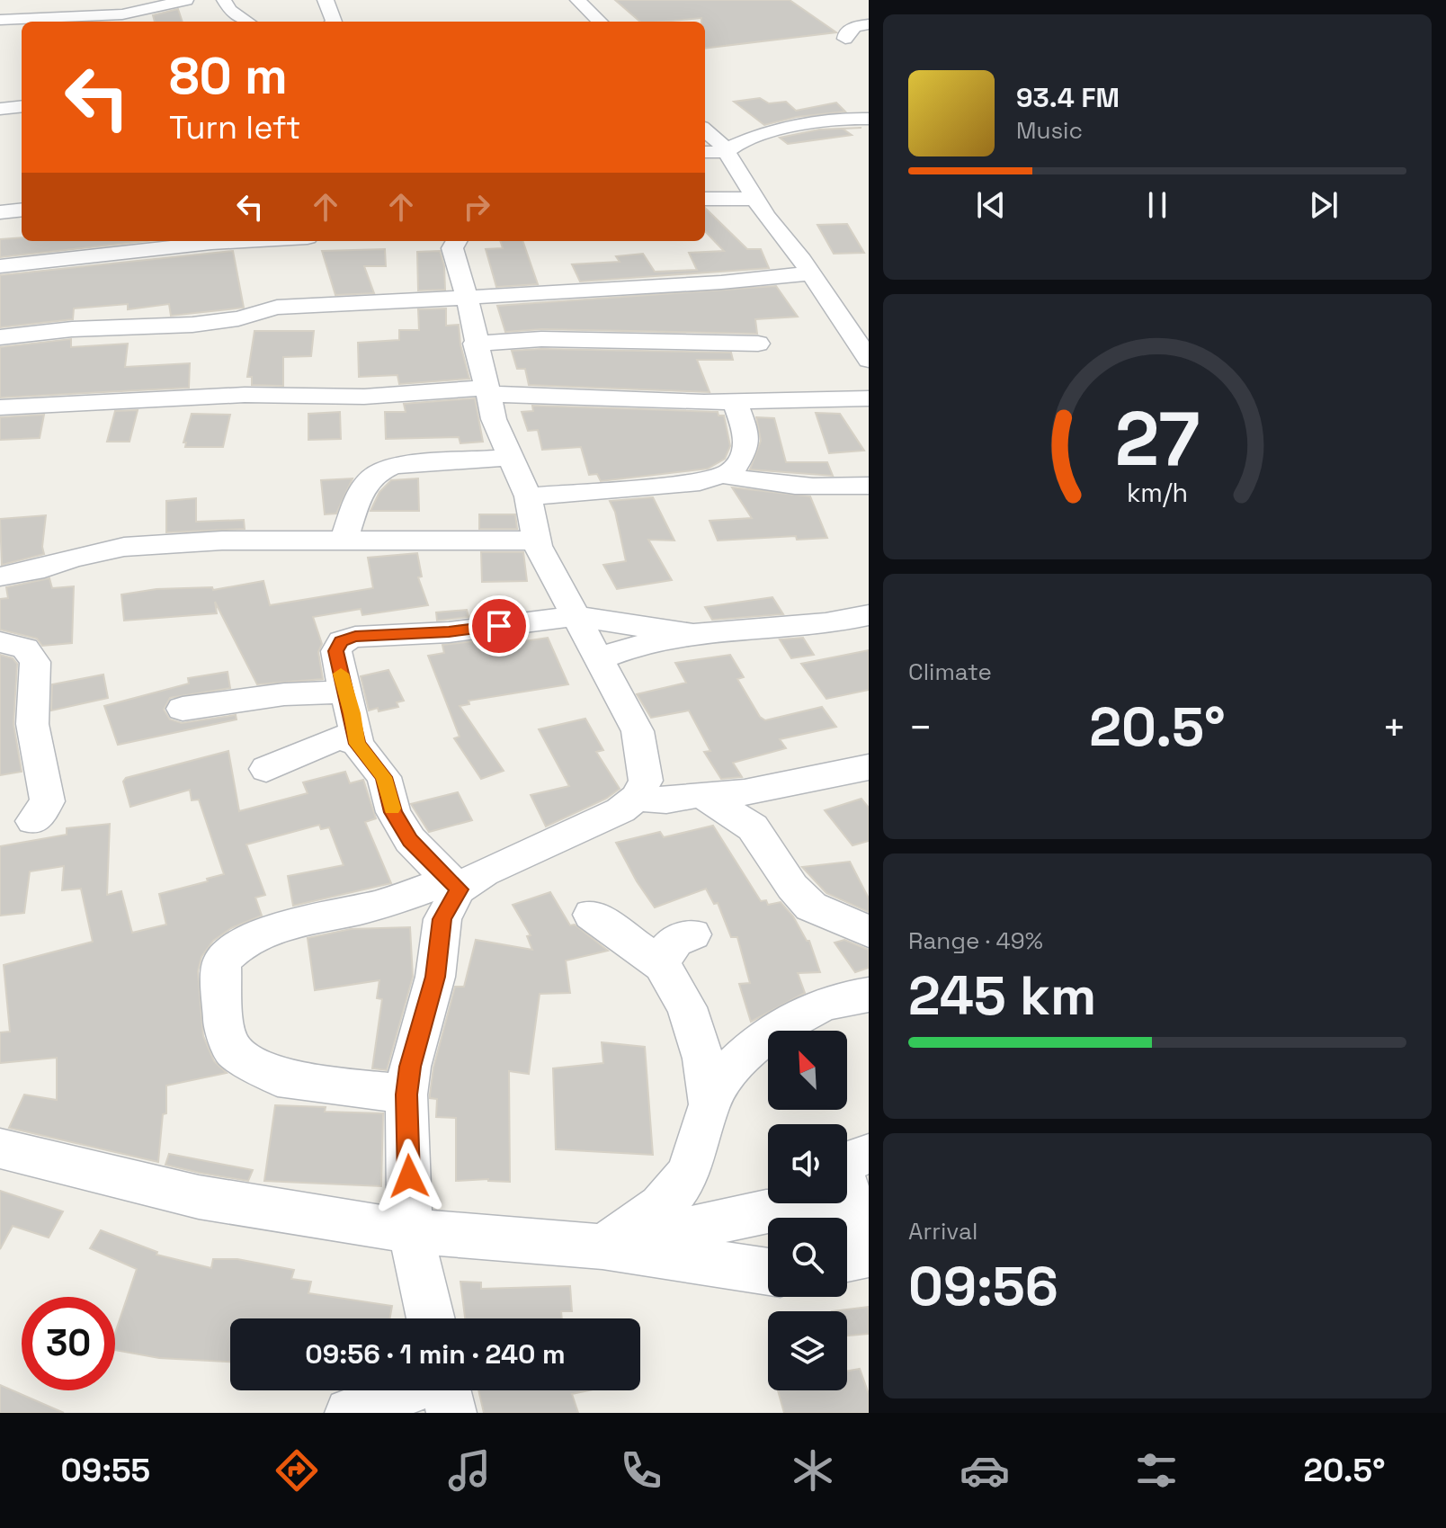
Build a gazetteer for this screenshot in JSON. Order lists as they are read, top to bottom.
{
  "north": "top left",
  "page": {
    "turn": ["80 m", "Turn left"],
    "song": ["93.4 FM", "Music"],
    "tile": [
      "Climate",
      ["Range · 49%", "245 km"],
      ["Arrival", "09:56"]
    ],
    "heat": ["−", "20.5°", "+"],
    "limit": "30",
    "trip": "09:56 · 1 min · 240 m",
    "tabs": ["09:55", "20.5°"],
    "gauge": ["27", "km/h"]
  }
}
